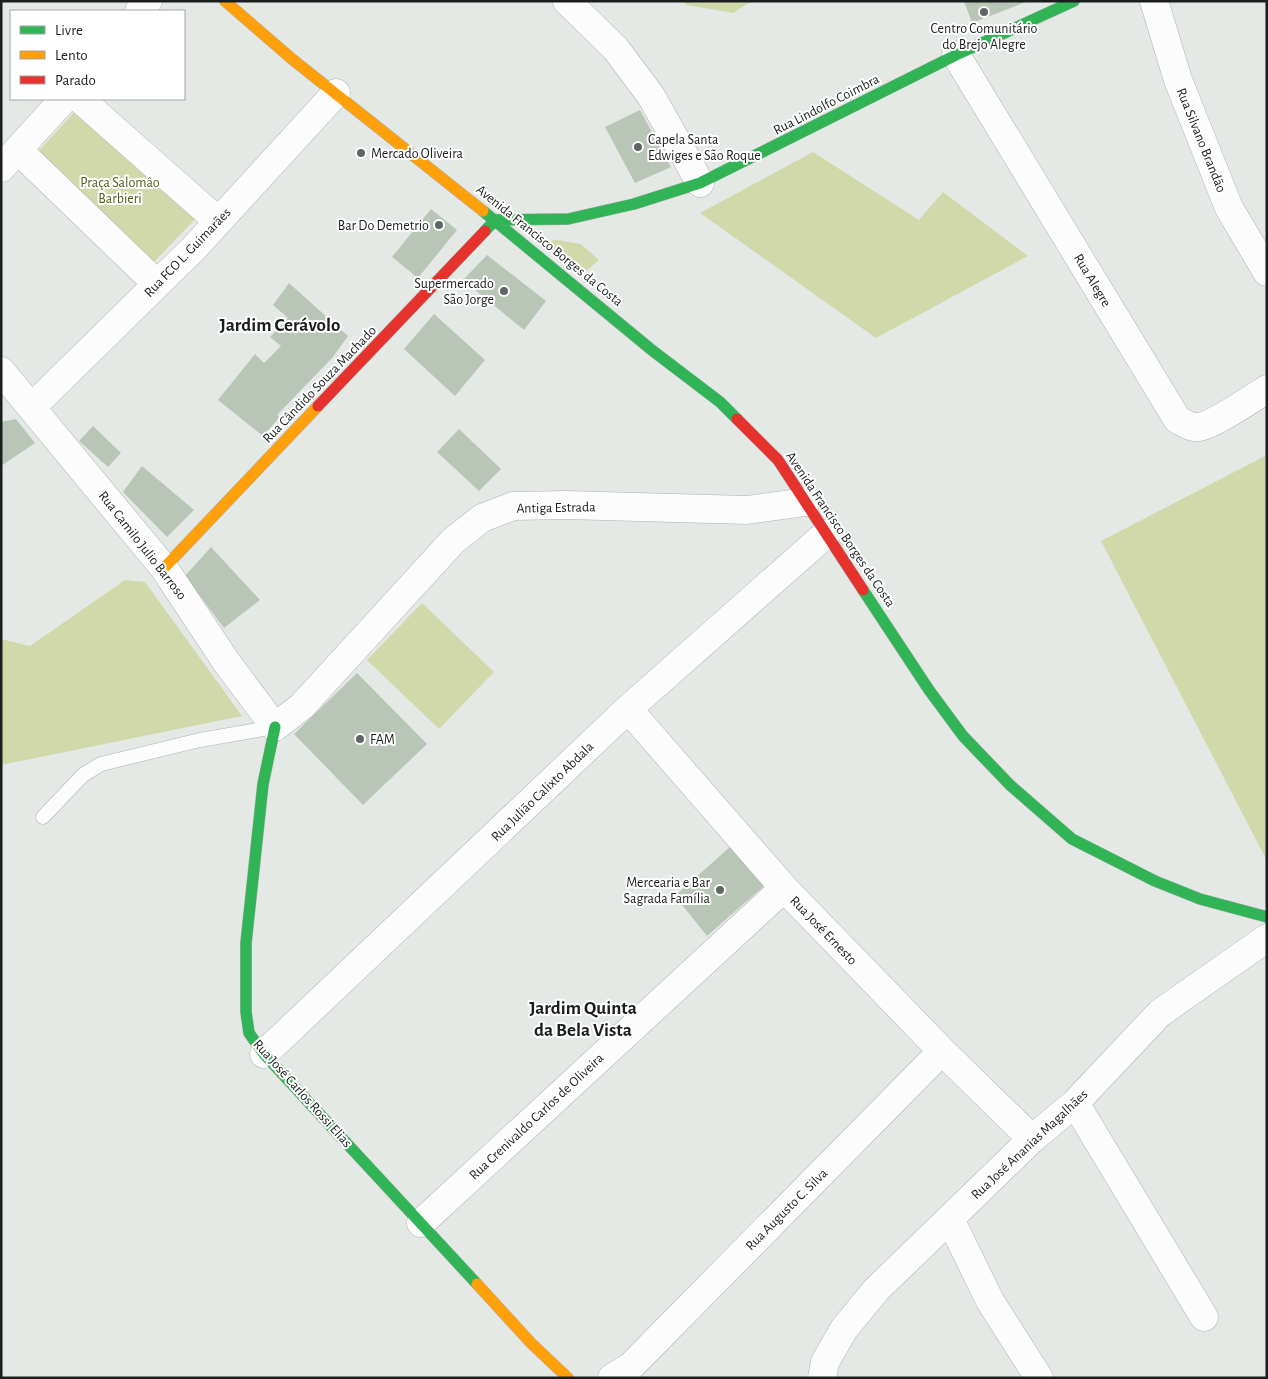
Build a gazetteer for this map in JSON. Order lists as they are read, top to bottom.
{
  "streets": {
    "street": [
      "Rua Lindolfo Coimbra",
      "Rua Silvano Brandão",
      "Avenida Francisco Borges da Costa",
      "Rua FCO L. Guimarães",
      "Rua Alegre",
      "Rua Cândido Souza Machado",
      "Antiga Estrada",
      "Rua Camilo Julio Barroso",
      "Rua Julião Calixto Abdala",
      "Rua José Ernesto",
      "Rua José Carlos Rossi Elias",
      "Rua Crenivaldo Carlos de Oliveira",
      "Rua José Ananias Magalhães",
      "Rua Augusto C. Silva"
    ]
  },
  "crossings": [
    ["Rua Lindolfo Coimbra", "Avenida Francisco Borges da Costa"],
    ["Rua Lindolfo Coimbra", "Rua Alegre"],
    ["Rua Lindolfo Coimbra", "Rua Cândido Souza Machado"],
    ["Avenida Francisco Borges da Costa", "Rua FCO L. Guimarães"],
    ["Avenida Francisco Borges da Costa", "Rua Cândido Souza Machado"],
    ["Avenida Francisco Borges da Costa", "Antiga Estrada"],
    ["Avenida Francisco Borges da Costa", "Rua Julião Calixto Abdala"],
    ["Avenida Francisco Borges da Costa", "Rua José Ananias Magalhães"],
    ["Rua FCO L. Guimarães", "Rua Camilo Julio Barroso"],
    ["Rua Cândido Souza Machado", "Rua Camilo Julio Barroso"],
    ["Antiga Estrada", "Rua Camilo Julio Barroso"],
    ["Antiga Estrada", "Rua José Carlos Rossi Elias"],
    ["Rua Camilo Julio Barroso", "Rua José Carlos Rossi Elias"],
    ["Rua Julião Calixto Abdala", "Rua José Ernesto"],
    ["Rua Julião Calixto Abdala", "Rua José Carlos Rossi Elias"],
    ["Rua José Ernesto", "Rua Crenivaldo Carlos de Oliveira"],
    ["Rua José Ernesto", "Rua José Ananias Magalhães"],
    ["Rua José Ernesto", "Rua Augusto C. Silva"],
    ["Rua José Carlos Rossi Elias", "Rua Crenivaldo Carlos de Oliveira"]
  ],
  "districts": ["Jardim Cerávolo", "Jardim Quinta da Bela Vista"],
  "parks": ["Praça Salomâo Barbieri"],
  "places": [
    "Centro Comunitário do Brejo Alegre",
    "Capela Santa Edwiges e São Roque",
    "Mercado Oliveira",
    "Bar Do Demetrio",
    "Supermercado São Jorge",
    "FAM",
    "Mercearia e Bar Sagrada Família"
  ],
  "legend": ["Livre", "Lento", "Parado"]
}
